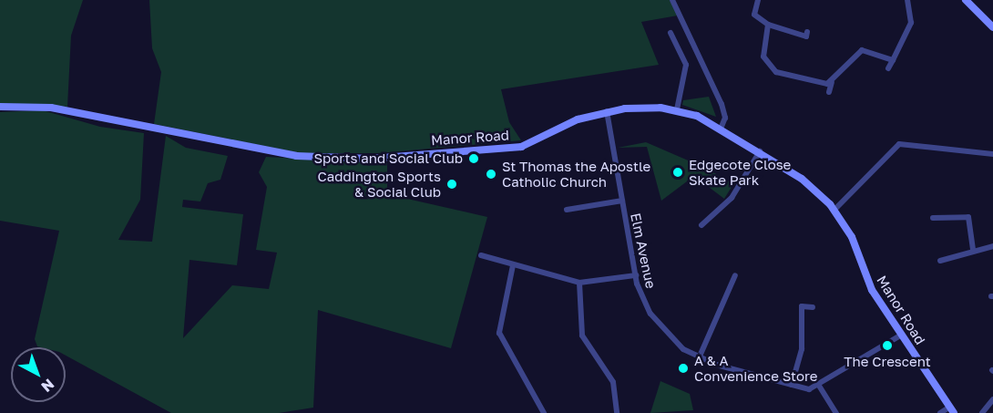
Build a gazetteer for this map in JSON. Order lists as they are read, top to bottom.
{
  "streets": {
    "street": ["Manor Road", "Elm Avenue"]
  },
  "crossings": [
    ["Manor Road", "Elm Avenue"]
  ],
  "places": [
    "Sports and Social Club",
    "Edgecote Close Skate Park",
    "St Thomas the Apostle Catholic Church",
    "Caddington Sports & Social Club",
    "The Crescent",
    "A & A Convenience Store"
  ],
  "north": "bottom right"
}
